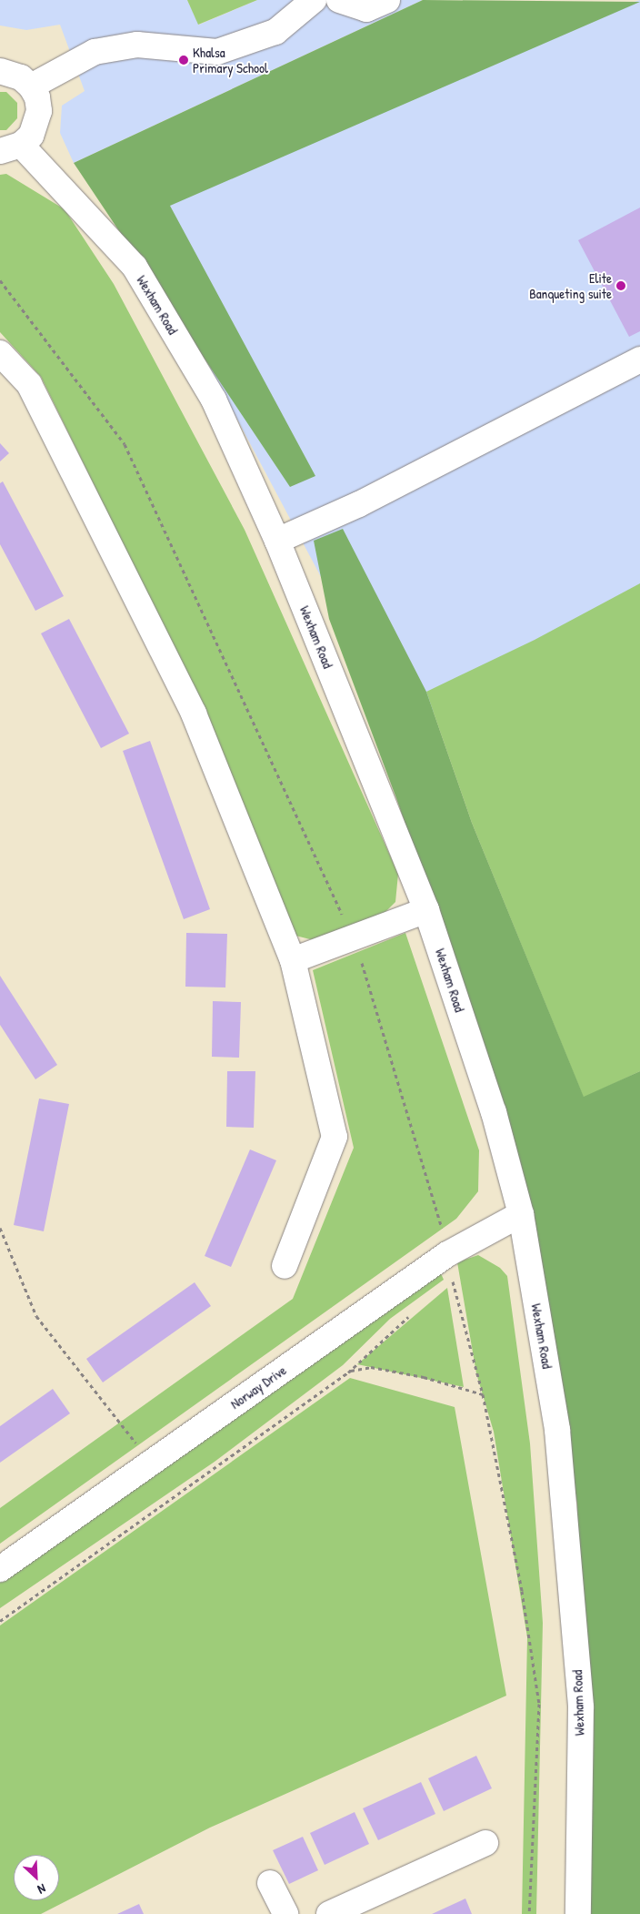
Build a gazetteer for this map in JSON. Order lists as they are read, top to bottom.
{
  "streets": {
    "street": ["Wexham Road", "Norway Drive"]
  },
  "crossings": [
    ["Wexham Road", "Norway Drive"]
  ],
  "places": ["Khalsa Primary School", "Elite Banqueting suite"],
  "north": "bottom right"
}
